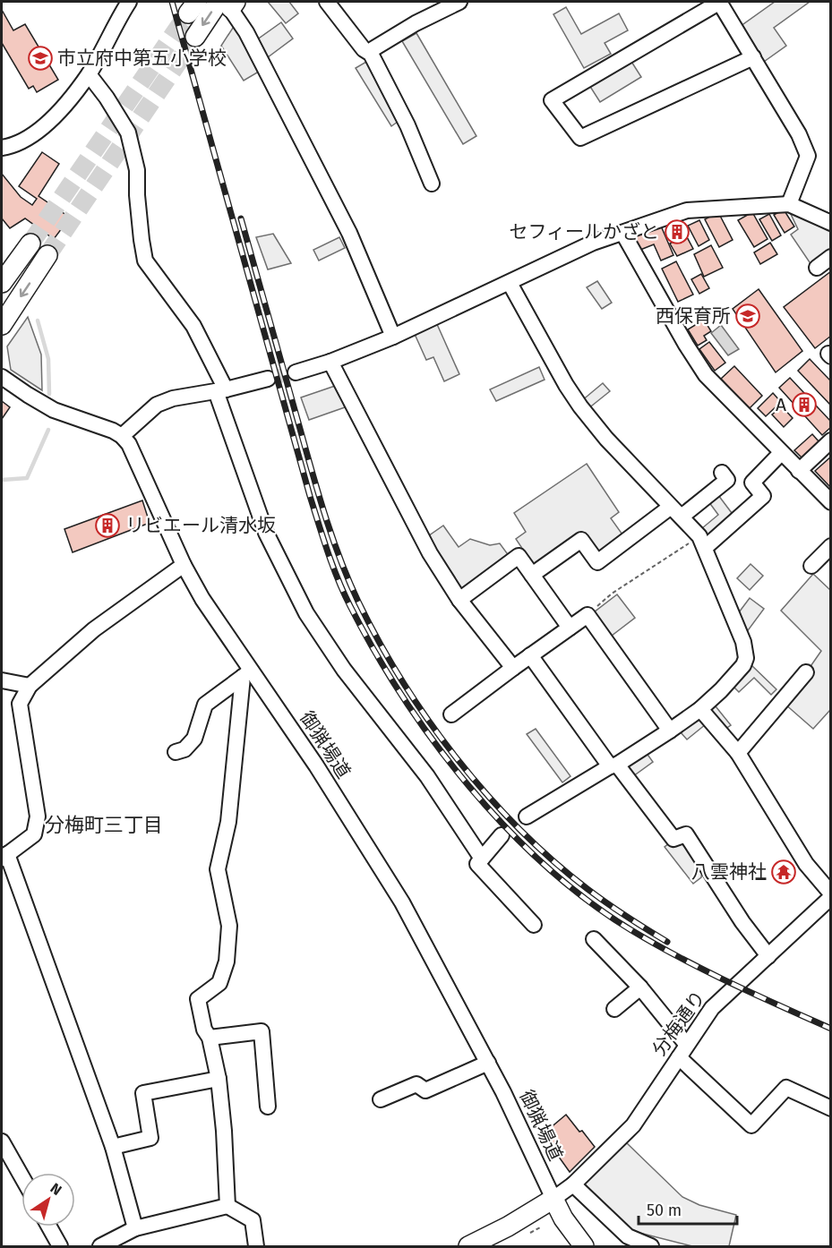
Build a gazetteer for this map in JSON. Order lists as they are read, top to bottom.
{
  "streets": {
    "street": ["御猟場道", "分梅通り"]
  },
  "crossings": [
    ["御猟場道", "分梅通り"]
  ],
  "districts": ["分梅町三丁目"],
  "places": {
    "school or university": ["市立府中第五小学校", "西保育所"],
    "building": ["セフィールかざと", "A", "リビエール清水坂"],
    "temple": ["八雲神社"]
  },
  "scale_bar": "50 m",
  "north": "top right"
}
